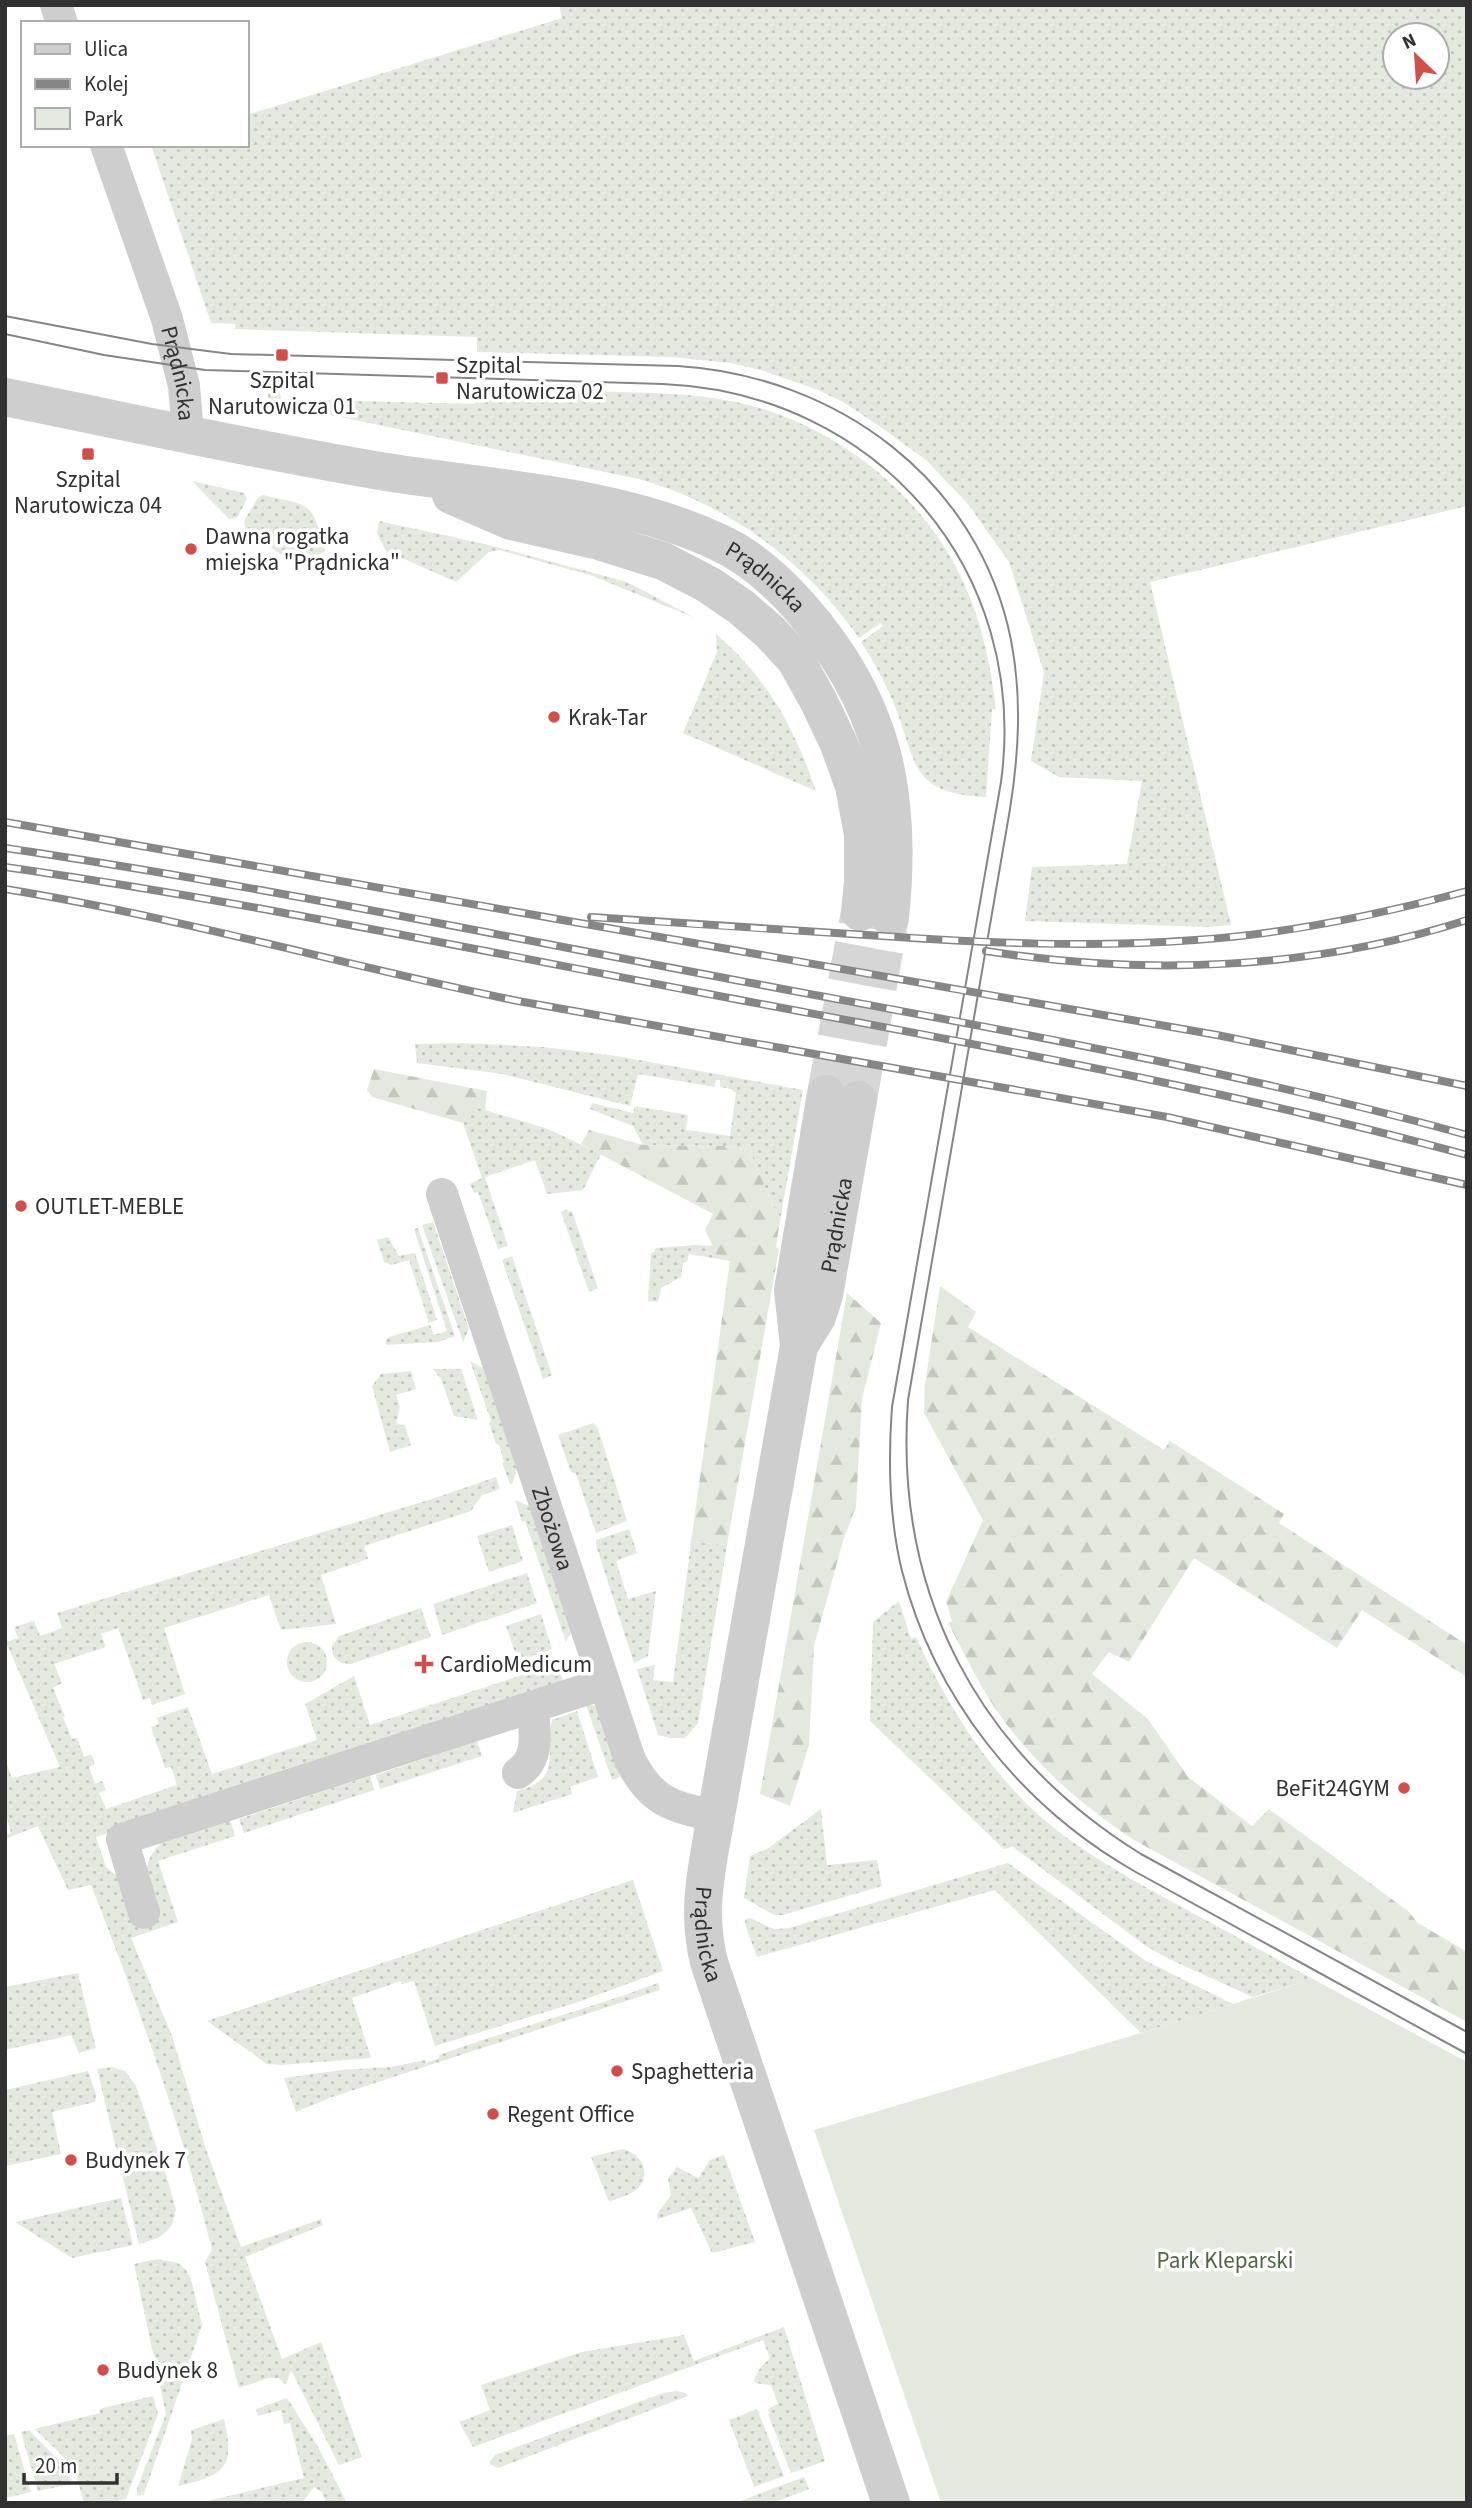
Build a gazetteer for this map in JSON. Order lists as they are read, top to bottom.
{
  "streets": {
    "street": ["Prądnicka", "Zbożowa"]
  },
  "crossings": [
    ["Prądnicka", "Zbożowa"]
  ],
  "parks": ["Park Kleparski"],
  "places": {
    "transit": ["Szpital Narutowicza 01", "Szpital Narutowicza 02", "Szpital Narutowicza 04"],
    "other": [
      "Dawna rogatka miejska \"Prądnicka\"",
      "Krak-Tar",
      "OUTLET-MEBLE",
      "BeFit24GYM",
      "Spaghetteria",
      "Regent Office",
      "Budynek 7",
      "Budynek 8"
    ],
    "health": ["CardioMedicum"]
  },
  "legend": ["Ulica", "Kolej", "Park"],
  "scale_bar": "20 m",
  "north": "top left"
}
